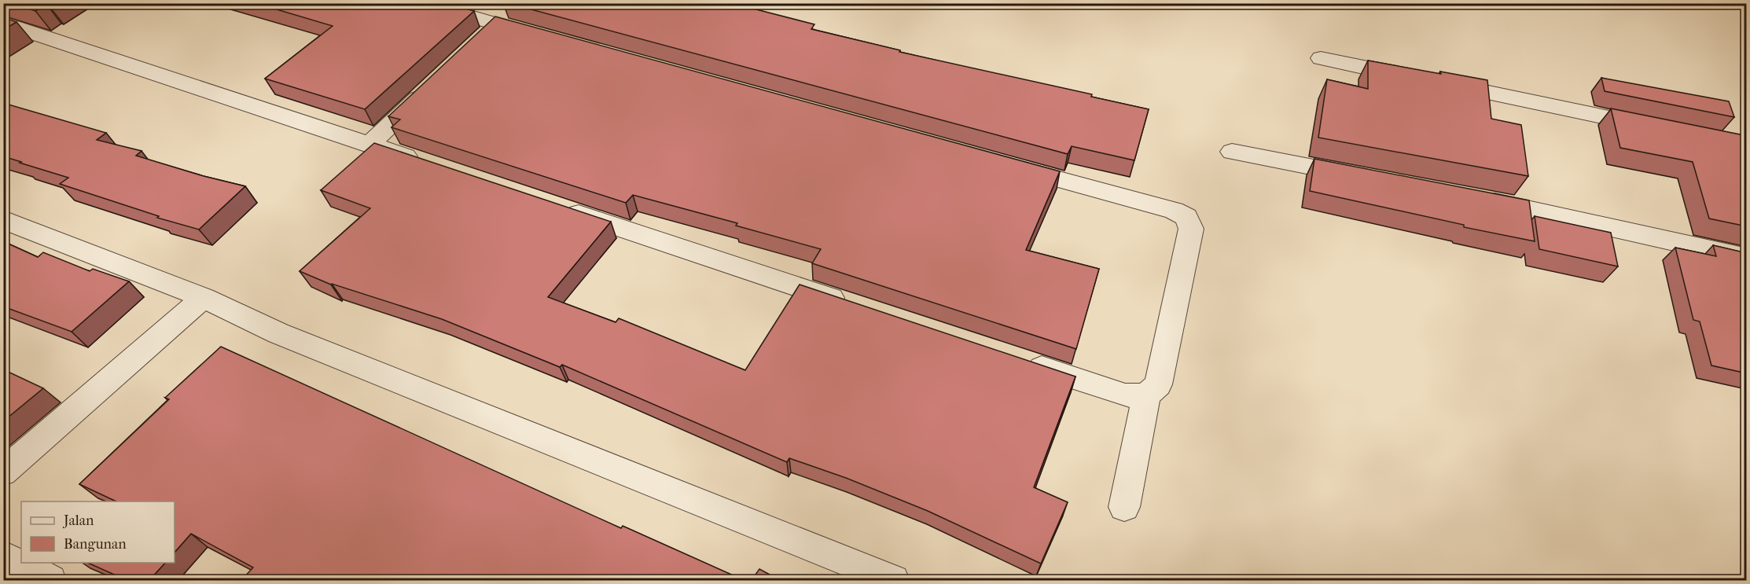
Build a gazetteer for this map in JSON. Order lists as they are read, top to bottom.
{
  "legend": ["Jalan", "Bangunan"]
}
